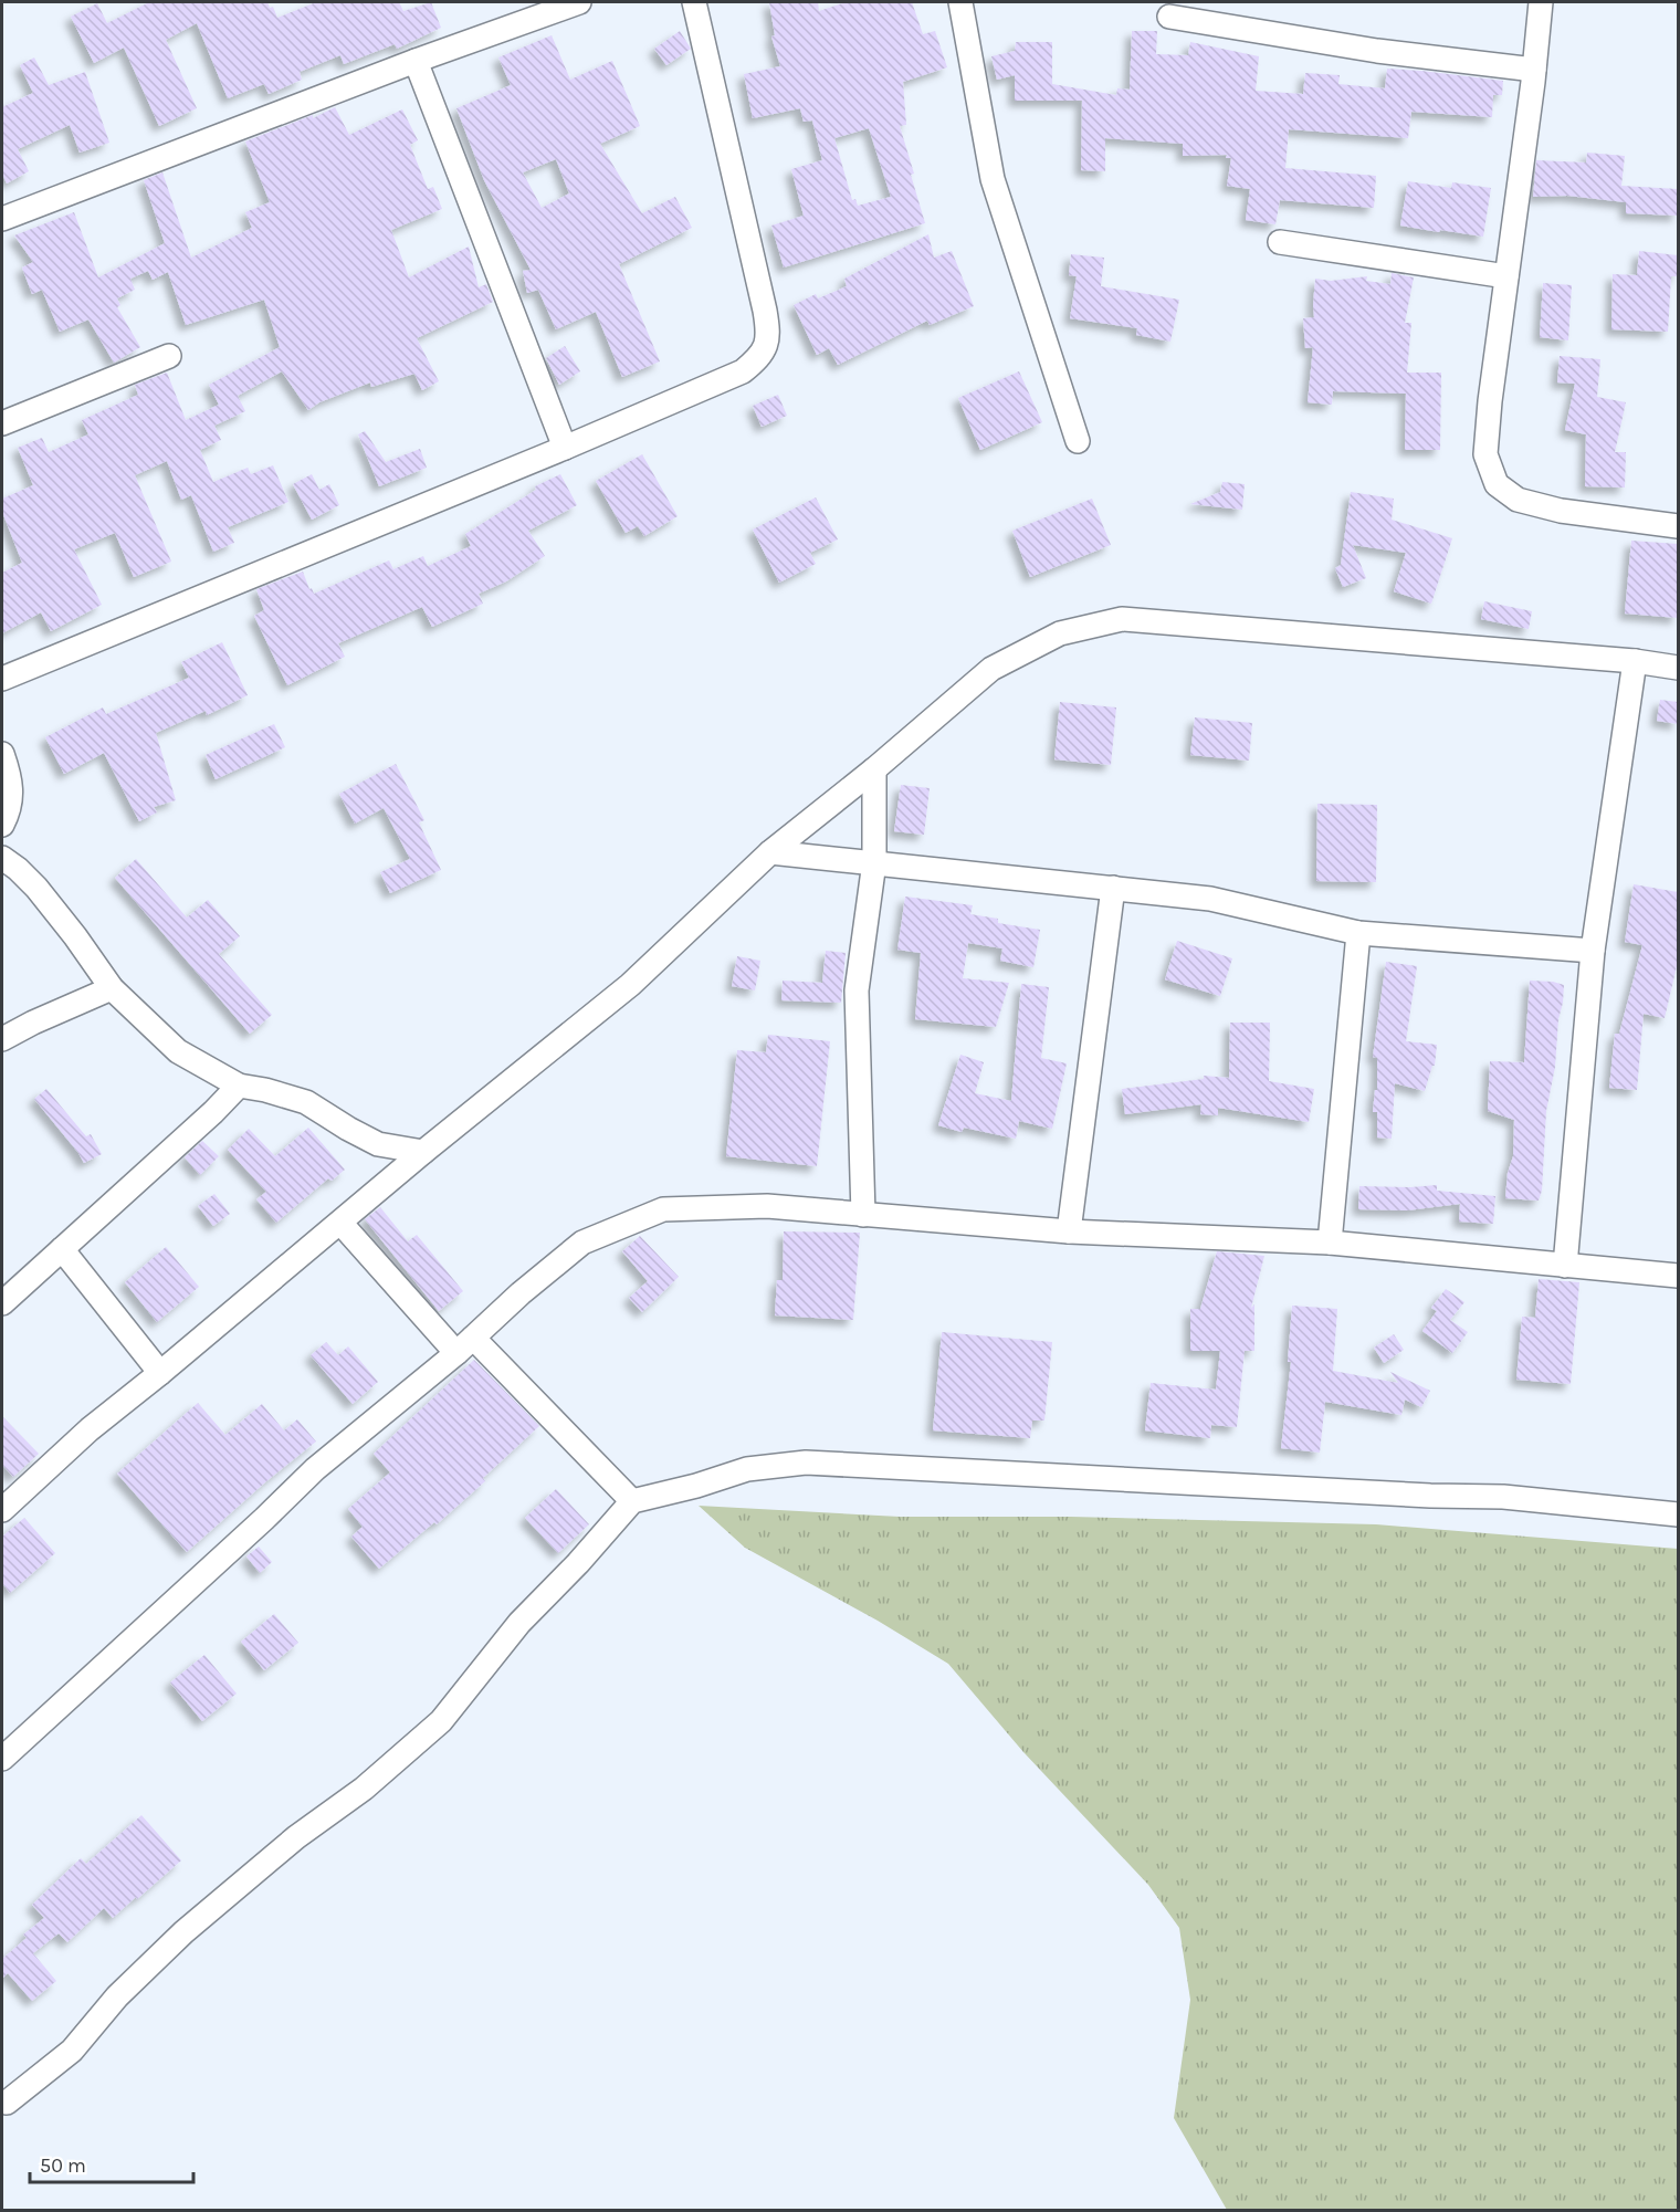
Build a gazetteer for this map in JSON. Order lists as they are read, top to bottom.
{
  "scale_bar": "50 m"
}
